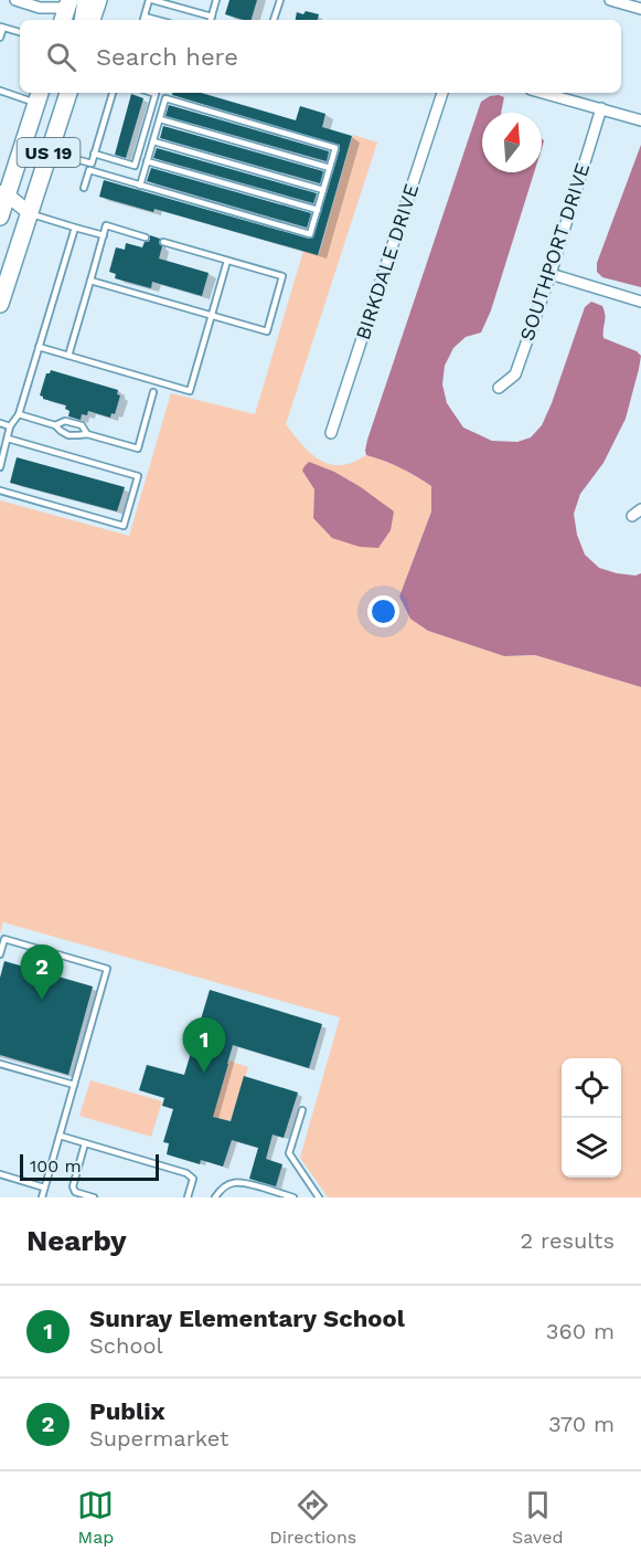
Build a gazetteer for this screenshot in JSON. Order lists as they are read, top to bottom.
{
  "streets": {
    "highway": ["US 19"],
    "street": ["SOUTHPORT DRIVE", "BIRKDALE DRIVE"]
  },
  "scale_bar": "100 m",
  "north": "top",
  "page": {
    "search": "Search here",
    "pins": ["2", "1"],
    "scale": "100 m",
    "heading": ["Nearby", "2 results"],
    "list": [
      {
        "mark": "1",
        "name": "Sunray Elementary School",
        "note": "School",
        "value": "360 m"
      },
      {
        "mark": "2",
        "name": "Publix",
        "note": "Supermarket",
        "value": "370 m"
      }
    ],
    "nav": ["Map", "Directions", "Saved"]
  }
}
